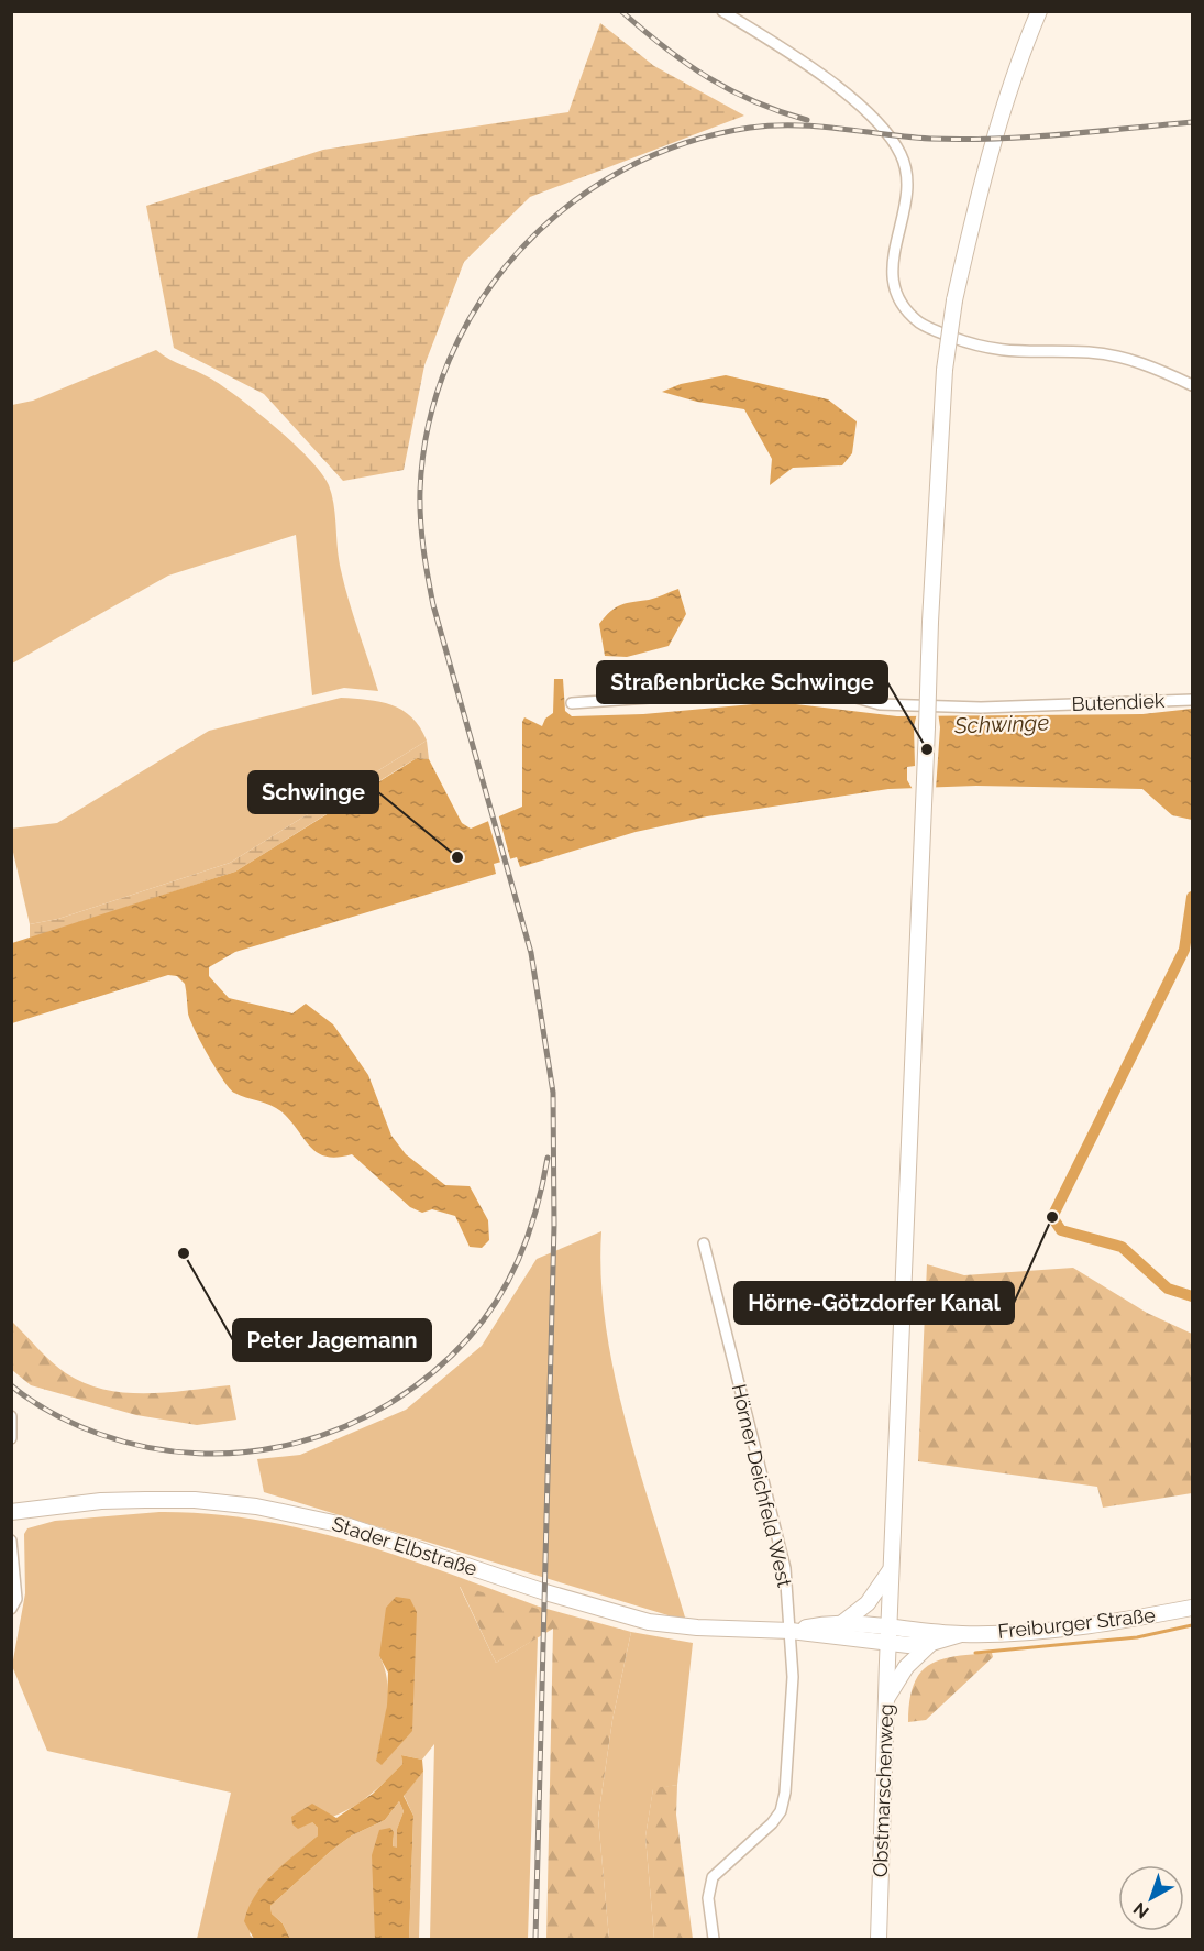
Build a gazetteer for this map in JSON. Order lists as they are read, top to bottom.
{
  "streets": {
    "main road": ["Stader Elbstraße", "Freiburger Straße", "Obstmarschenweg"],
    "street": ["Butendiek", "Hörner Deichfeld West"]
  },
  "crossings": [
    ["Hörner Deichfeld West", "Stader Elbstraße"],
    ["Stader Elbstraße", "Freiburger Straße"],
    ["Stader Elbstraße", "Obstmarschenweg"],
    ["Freiburger Straße", "Obstmarschenweg"]
  ],
  "water": ["Schwinge"],
  "places": [
    "Straßenbrücke Schwinge",
    "Schwinge",
    "Hörne-Götzdorfer Kanal",
    "Peter Jagemann"
  ],
  "north": "bottom left"
}
